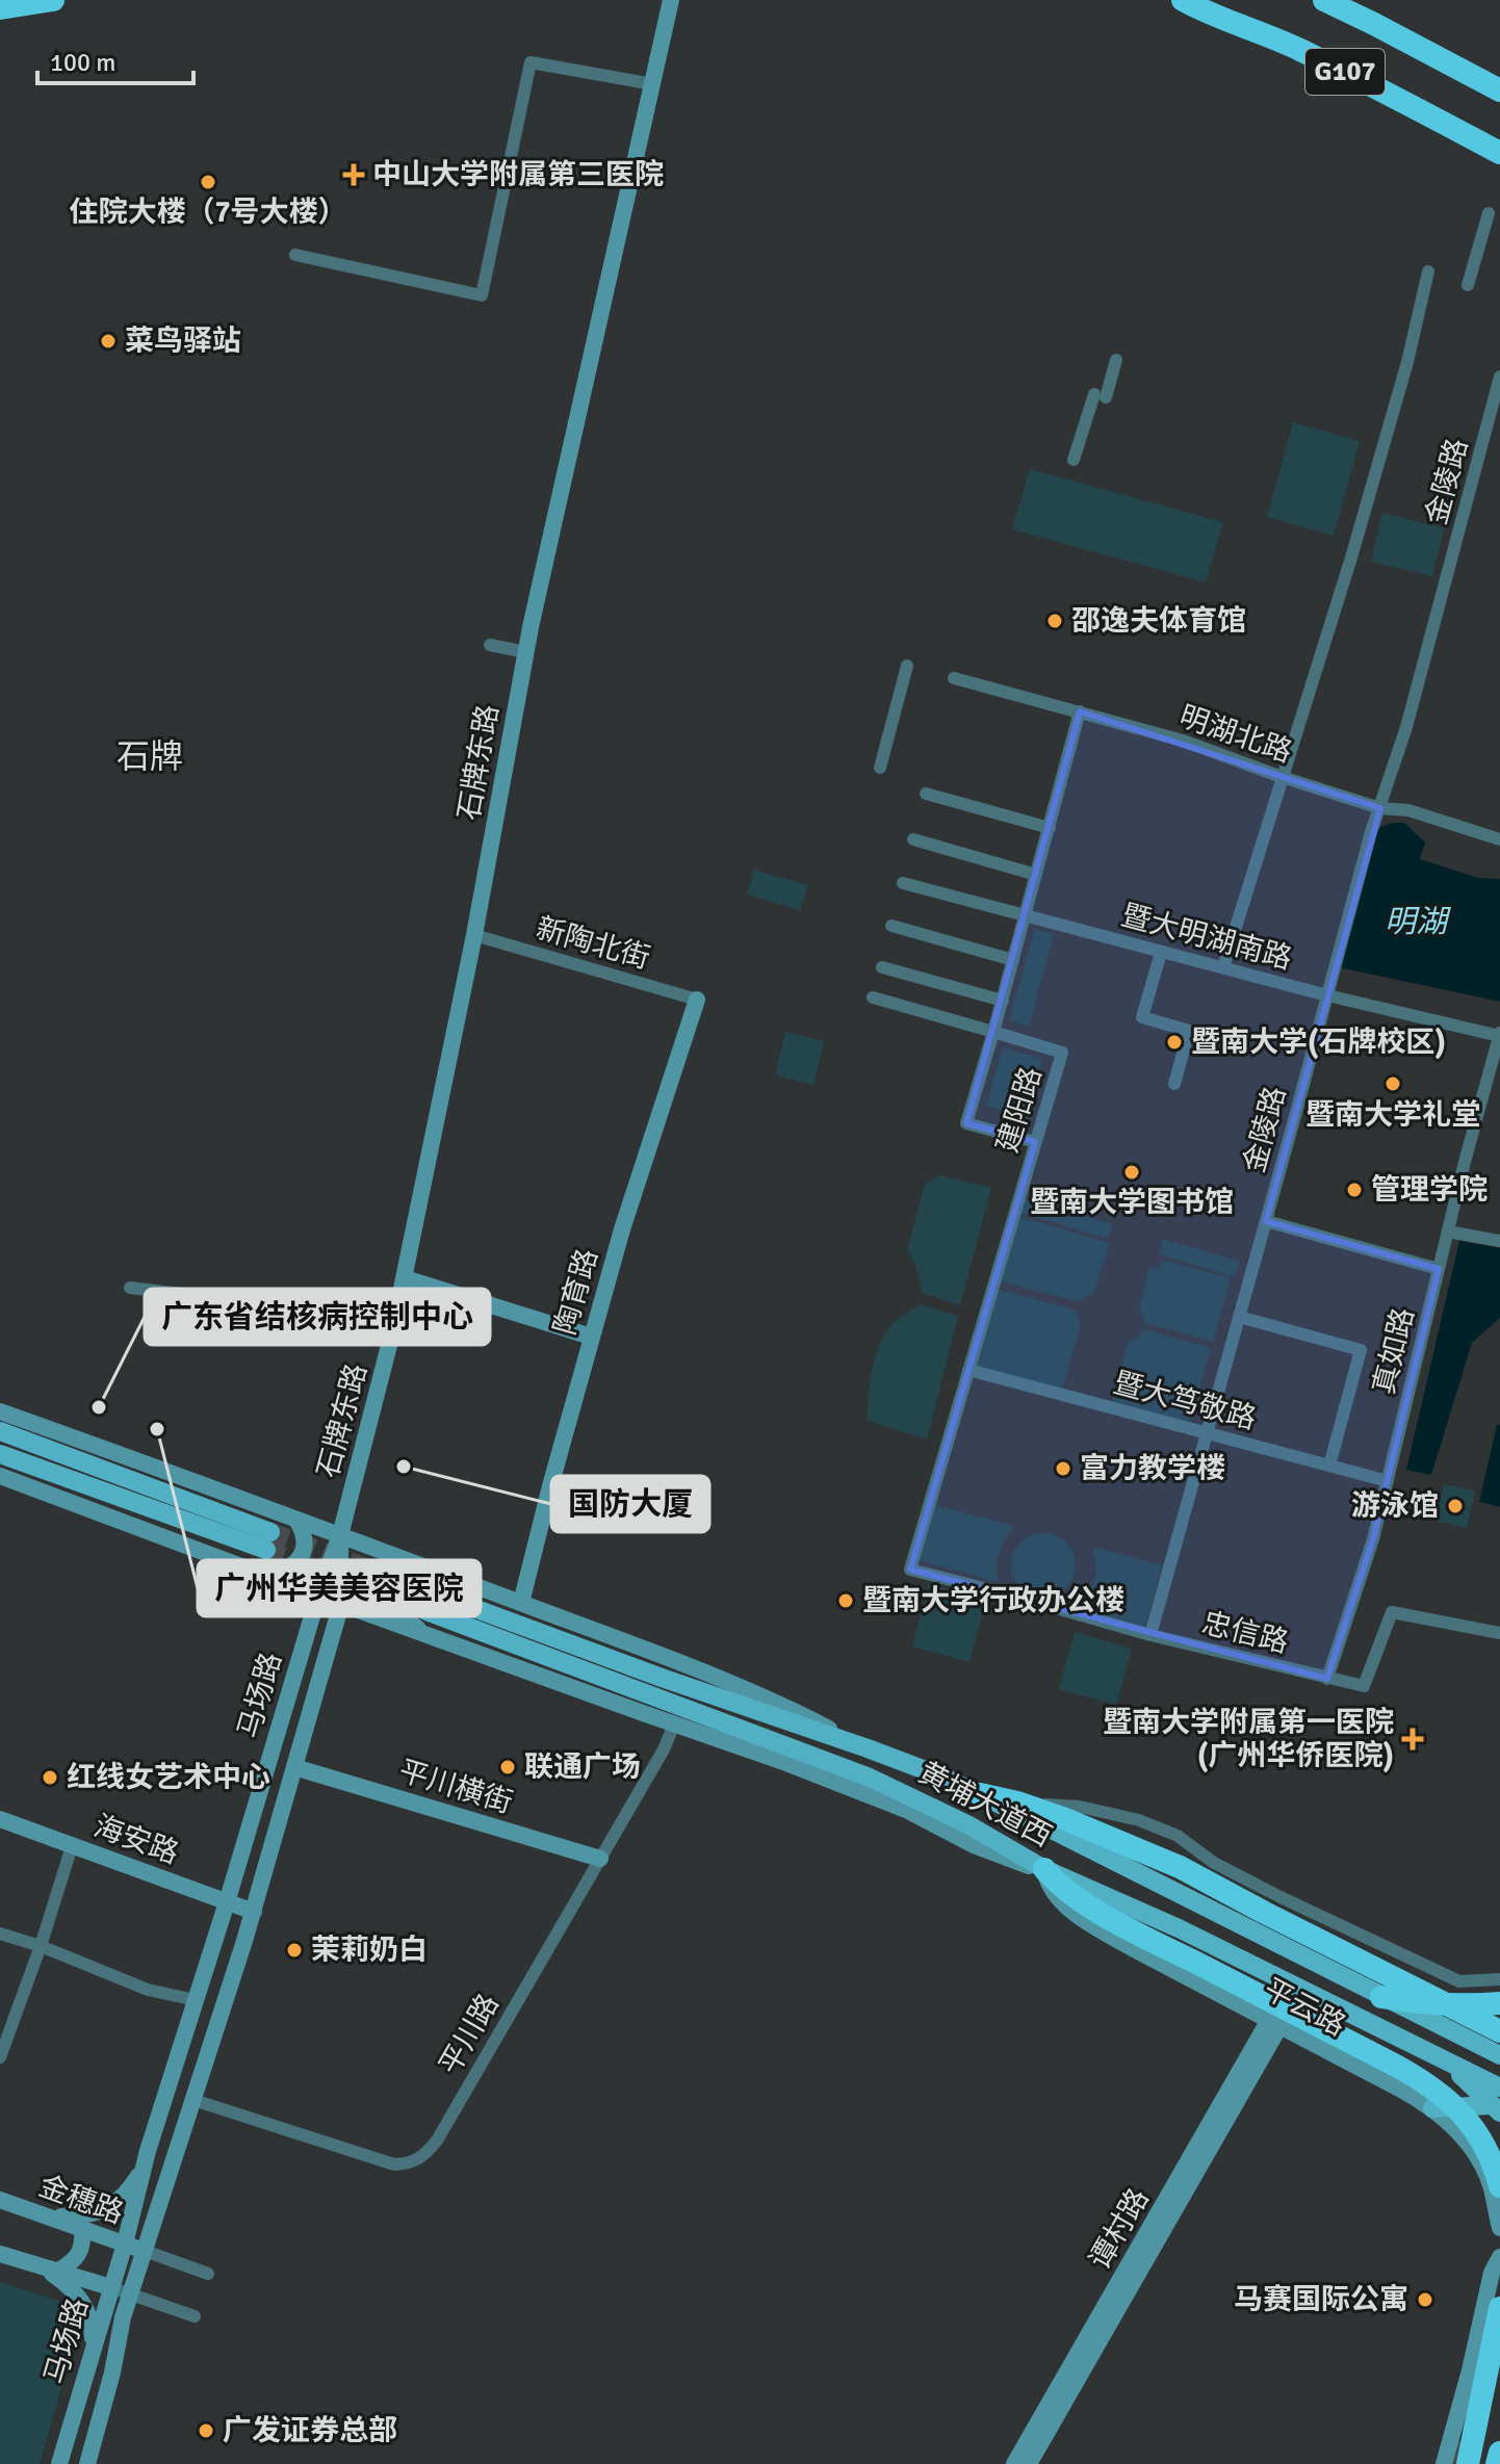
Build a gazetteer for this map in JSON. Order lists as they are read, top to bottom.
{
  "streets": {
    "highway": ["G107"],
    "main road": [
      "石牌东路",
      "陶育路",
      "马场路",
      "平川横街",
      "黄埔大道西",
      "海安路",
      "平云路",
      "金穗路",
      "谭村路"
    ],
    "street": [
      "金陵路",
      "明湖北路",
      "暨大明湖南路",
      "新陶北街",
      "建阳路",
      "真如路",
      "暨大笃敬路",
      "忠信路",
      "平川路"
    ]
  },
  "crossings": [
    ["金陵路", "明湖北路"],
    ["金陵路", "暨大明湖南路"],
    ["金陵路", "建阳路"],
    ["金陵路", "暨大笃敬路"],
    ["金陵路", "忠信路"],
    ["明湖北路", "建阳路"],
    ["石牌东路", "新陶北街"],
    ["石牌东路", "马场路"],
    ["暨大明湖南路", "建阳路"],
    ["暨大明湖南路", "真如路"],
    ["新陶北街", "陶育路"],
    ["建阳路", "暨大笃敬路"],
    ["建阳路", "忠信路"],
    ["真如路", "暨大笃敬路"],
    ["真如路", "忠信路"],
    ["马场路", "平川横街"],
    ["马场路", "海安路"],
    ["马场路", "平川路"],
    ["马场路", "金穗路"],
    ["平川横街", "平川路"],
    ["平云路", "谭村路"]
  ],
  "districts": ["石牌"],
  "water": ["明湖"],
  "places": {
    "health": ["中山大学附属第三医院", "暨南大学附属第一医院 (广州华侨医院)"],
    "other": [
      "住院大楼（7号大楼）",
      "菜鸟驿站",
      "邵逸夫体育馆",
      "暨南大学(石牌校区)",
      "暨南大学礼堂",
      "暨南大学图书馆",
      "管理学院",
      "广东省结核病控制中心",
      "广州华美美容医院",
      "国防大厦",
      "富力教学楼",
      "游泳馆",
      "暨南大学行政办公楼",
      "联通广场",
      "红线女艺术中心",
      "茉莉奶白",
      "马赛国际公寓",
      "广发证券总部"
    ]
  },
  "scale_bar": "100 m"
}
